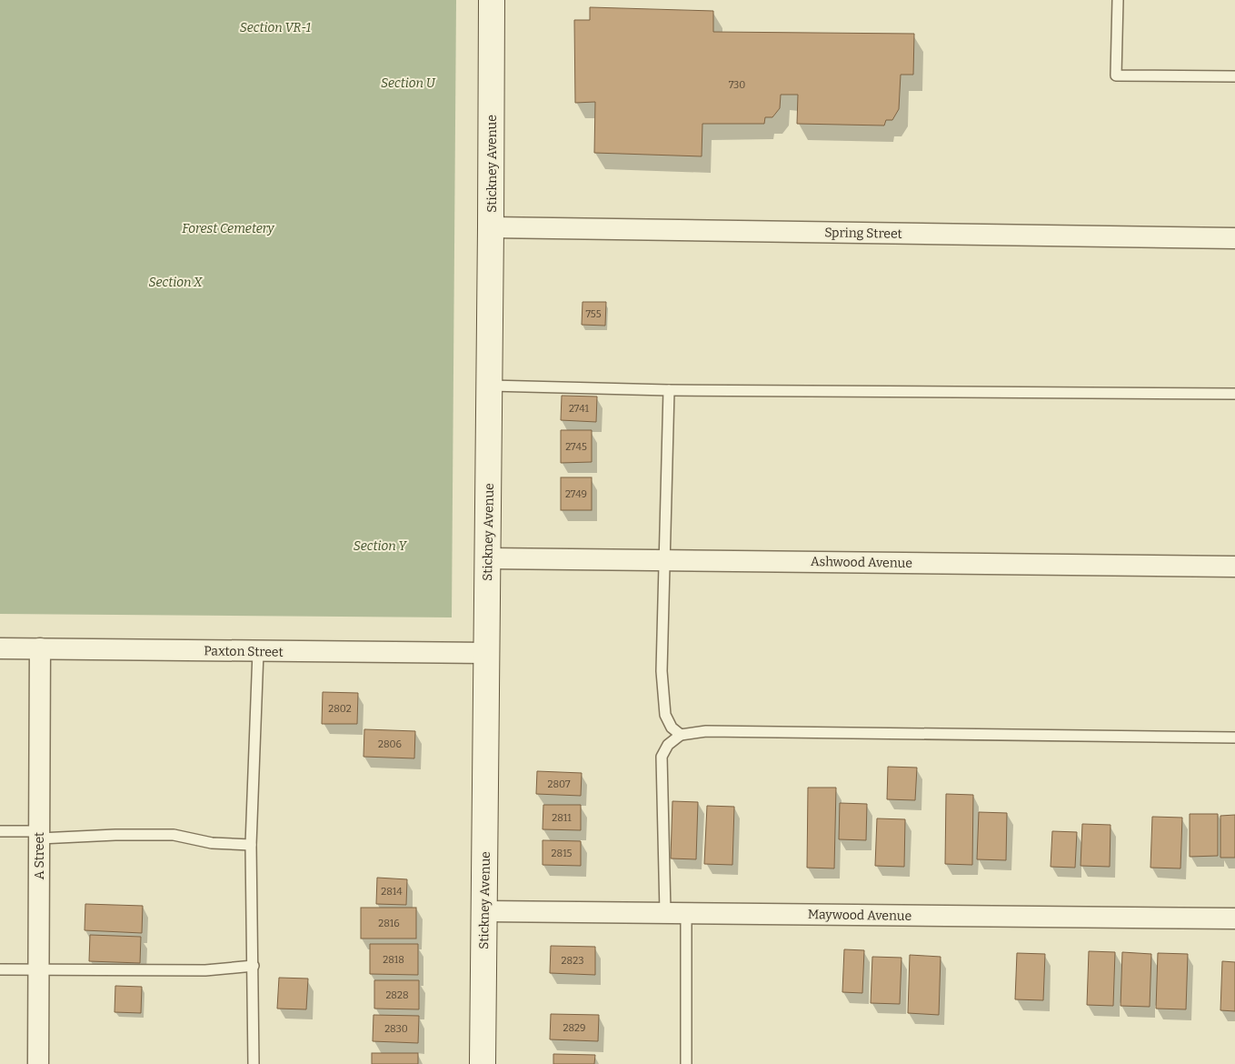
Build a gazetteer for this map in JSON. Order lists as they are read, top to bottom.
{
  "streets": {
    "street": [
      "Stickney Avenue",
      "Spring Street",
      "Ashwood Avenue",
      "Paxton Street",
      "A Street",
      "Maywood Avenue"
    ]
  },
  "crossings": [
    ["Stickney Avenue", "Spring Street"],
    ["Stickney Avenue", "Ashwood Avenue"],
    ["Stickney Avenue", "Paxton Street"],
    ["Stickney Avenue", "Maywood Avenue"],
    ["Paxton Street", "A Street"]
  ],
  "parks": [
    "Section VR-1",
    "Section U",
    "Forest Cemetery",
    "Section X",
    "Section Y"
  ],
  "house_numbers": [
    "730",
    "755",
    "2741",
    "2745",
    "2749",
    "2802",
    "2806",
    "2807",
    "2811",
    "2815",
    "2814",
    "2816",
    "2818",
    "2823",
    "2828",
    "2829",
    "2830"
  ]
}
